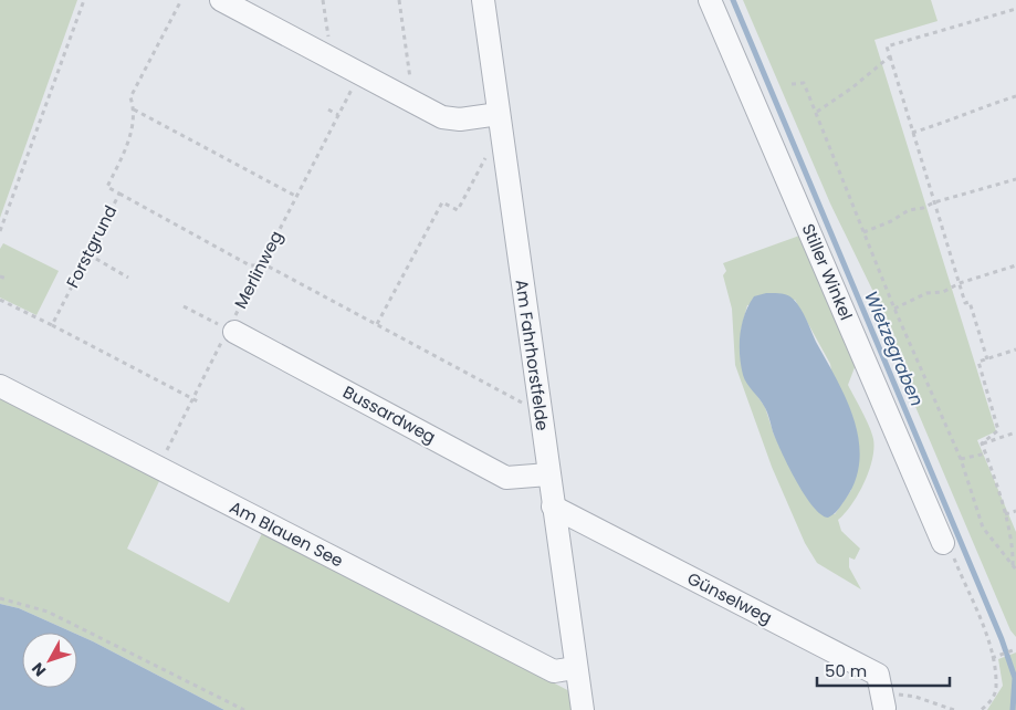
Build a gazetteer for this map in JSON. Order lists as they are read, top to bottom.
{
  "streets": {
    "street": [
      "Stiller Winkel",
      "Am Fahrhorstfelde",
      "Bussardweg",
      "Am Blauen See",
      "Günselweg"
    ],
    "path": ["Forstgrund", "Merlinweg"]
  },
  "crossings": [
    ["Merlinweg", "Bussardweg"],
    ["Merlinweg", "Am Blauen See"],
    ["Am Fahrhorstfelde", "Bussardweg"],
    ["Am Fahrhorstfelde", "Am Blauen See"],
    ["Am Fahrhorstfelde", "Günselweg"]
  ],
  "water": ["Wietzegraben"],
  "scale_bar": "50 m",
  "north": "bottom left"
}
